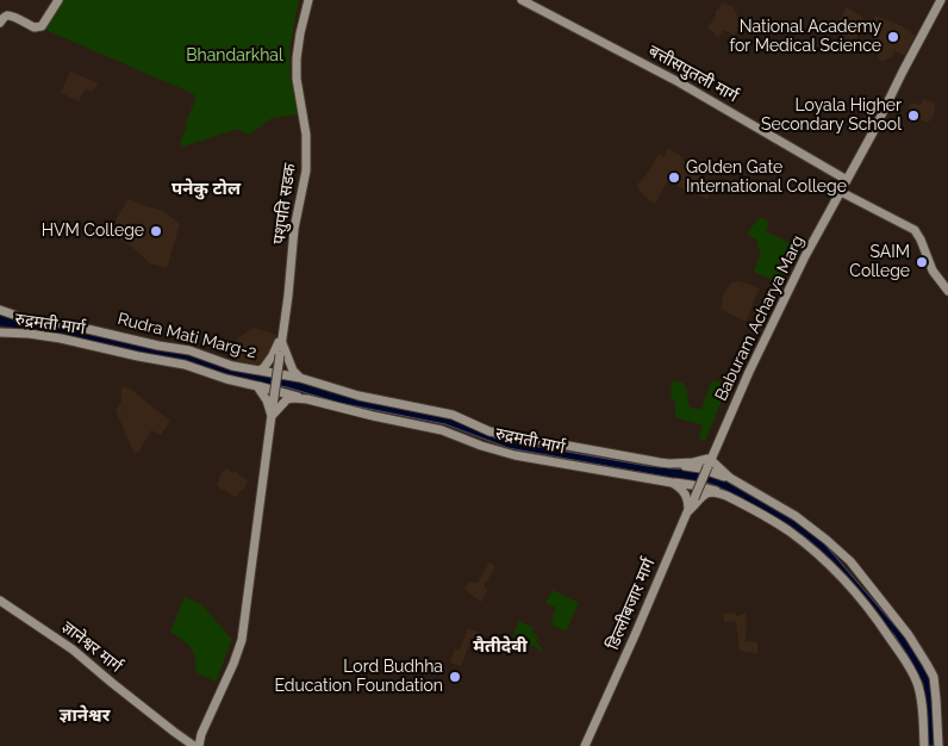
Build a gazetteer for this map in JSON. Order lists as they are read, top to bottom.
{
  "streets": {
    "street": [
      "बत्तीसपुतली मार्ग",
      "पशुपति सडक",
      "Baburam Acharya Marg",
      "रुद्रमती मार्ग",
      "Rudra Mati Marg-2",
      "डिल्लीबजार मार्ग",
      "ज्ञानेश्वर मार्ग"
    ]
  },
  "crossings": [
    ["बत्तीसपुतली मार्ग", "Baburam Acharya Marg"],
    ["पशुपति सडक", "रुद्रमती मार्ग"],
    ["पशुपति सडक", "Rudra Mati Marg-2"],
    ["Baburam Acharya Marg", "डिल्लीबजार मार्ग"]
  ],
  "districts": ["पनेकु टोल", "मैतीदेवी", "ज्ञानेश्वर"],
  "parks": ["Bhandarkhal"],
  "places": [
    "National Academy for Medical Science",
    "Loyala Higher Secondary School",
    "Golden Gate International College",
    "HVM College",
    "SAIM College",
    "Lord Budhha Education Foundation"
  ]
}
